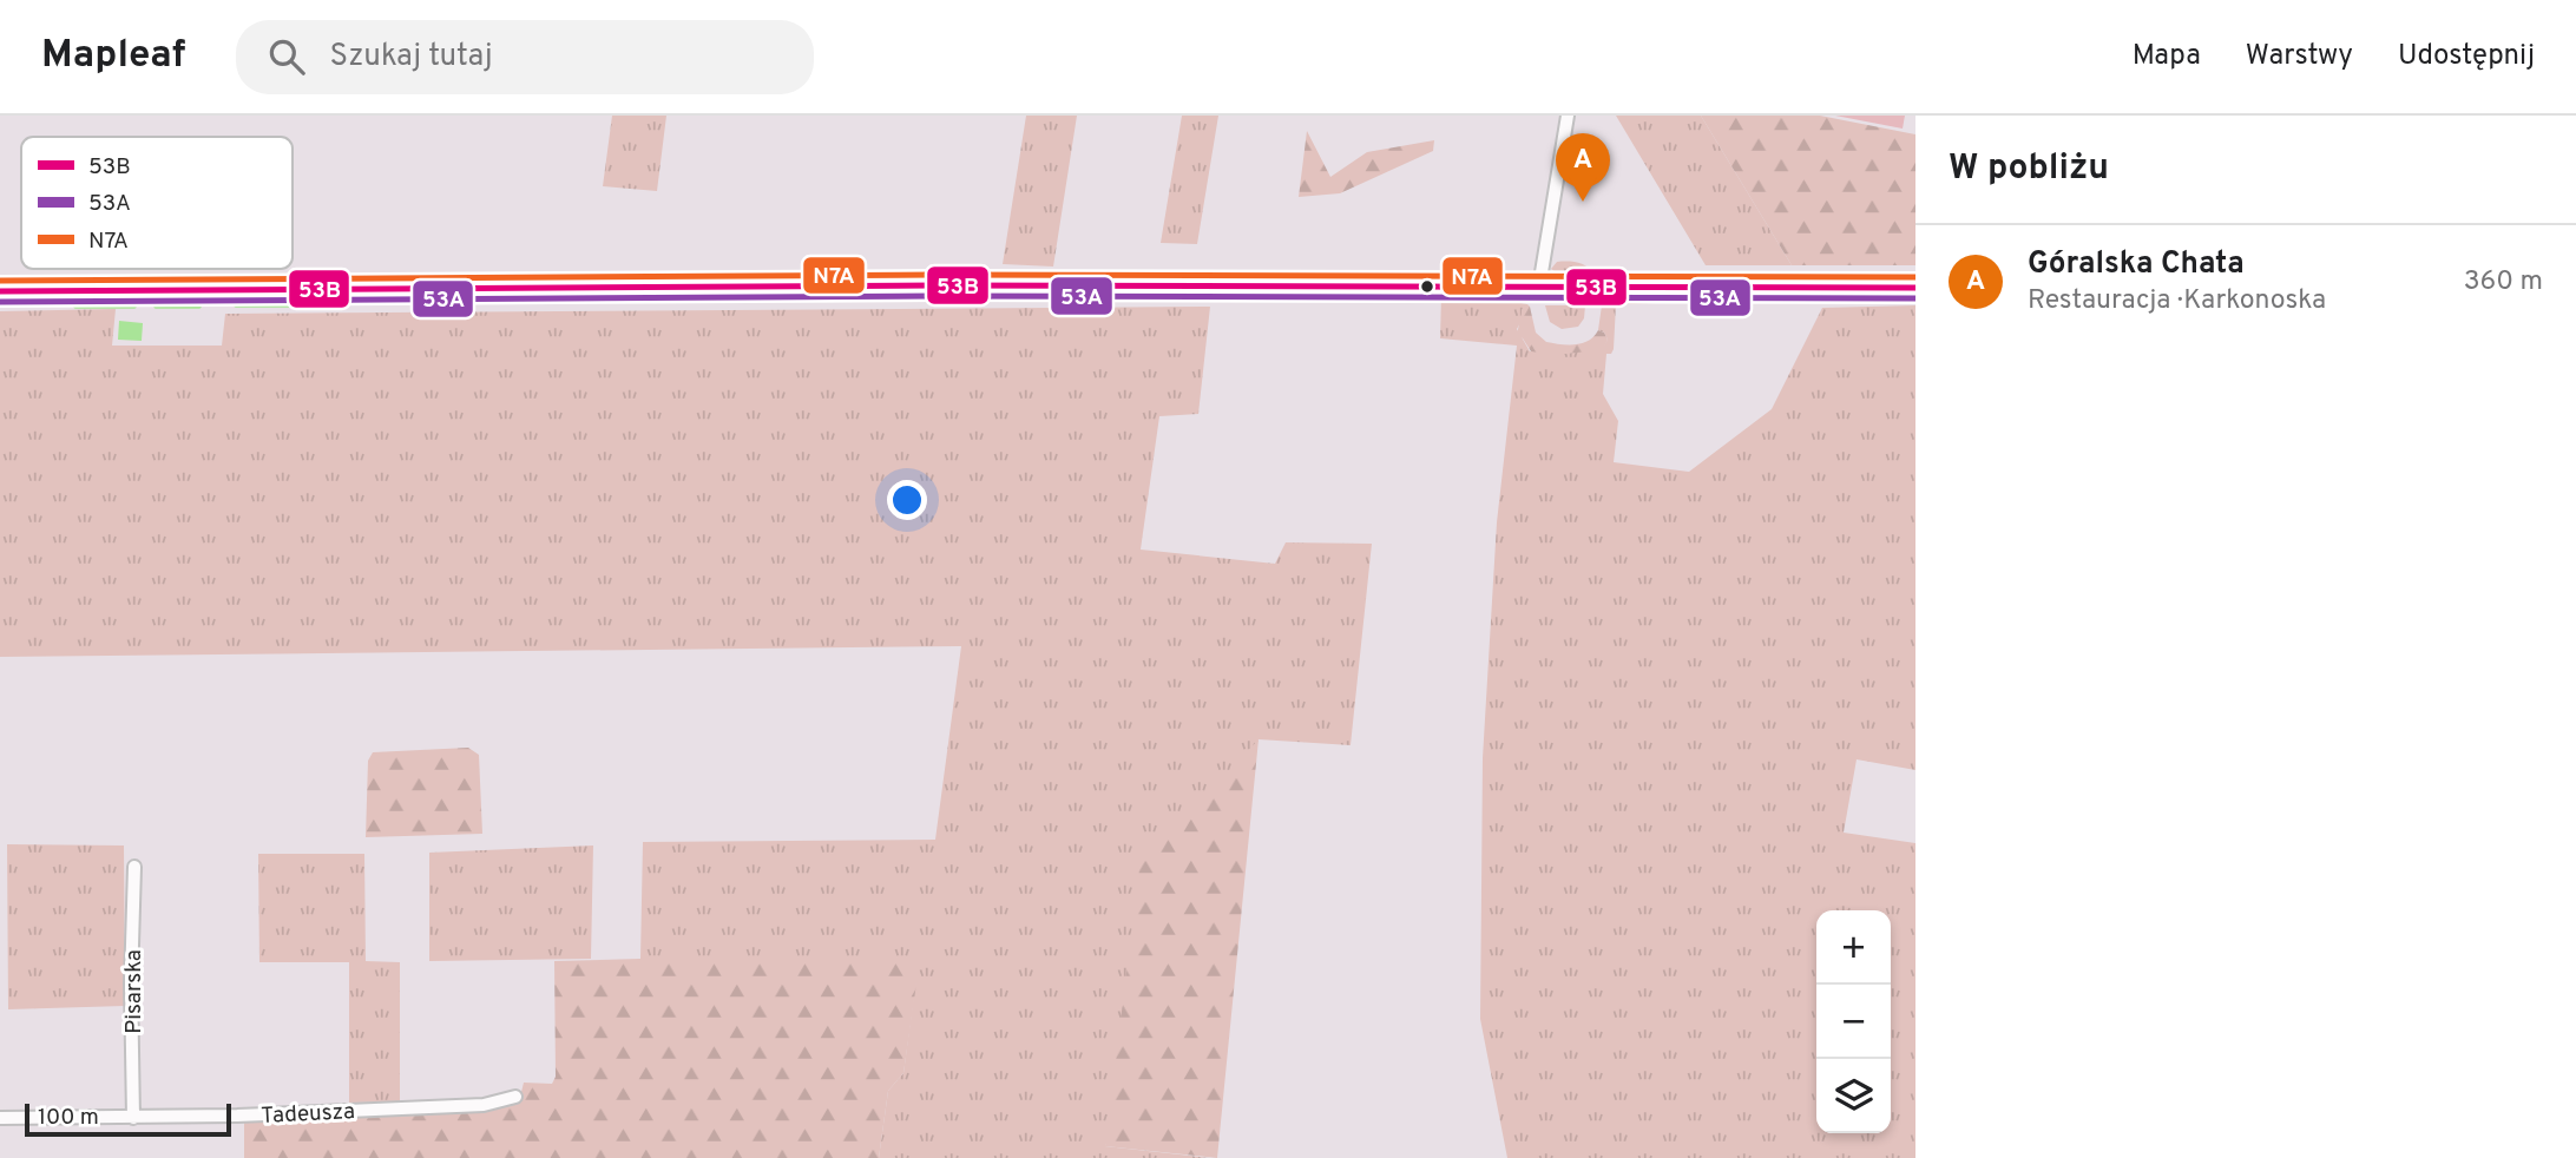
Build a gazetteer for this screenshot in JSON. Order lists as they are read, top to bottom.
{
  "streets": {
    "street": ["Pisarska", "Tadeusza"]
  },
  "crossings": [
    ["Pisarska", "Tadeusza"]
  ],
  "lines": ["transit line N7A", "transit line 53B", "transit line 53A"],
  "legend": ["53B", "53A", "N7A"],
  "scale_bar": "100 m",
  "page": {
    "header": "Mapleaf",
    "search": "Szukaj tutaj",
    "nav": ["Mapa", "Warstwy", "Udostępnij"],
    "heading": "W pobliżu",
    "pins": "A",
    "list": [
      {
        "mark": "A",
        "name": "Góralska Chata",
        "note": "Restauracja · Karkonoska",
        "value": "360 m"
      }
    ],
    "map_buttons": ["+", "−"],
    "scale": "100 m"
  }
}
